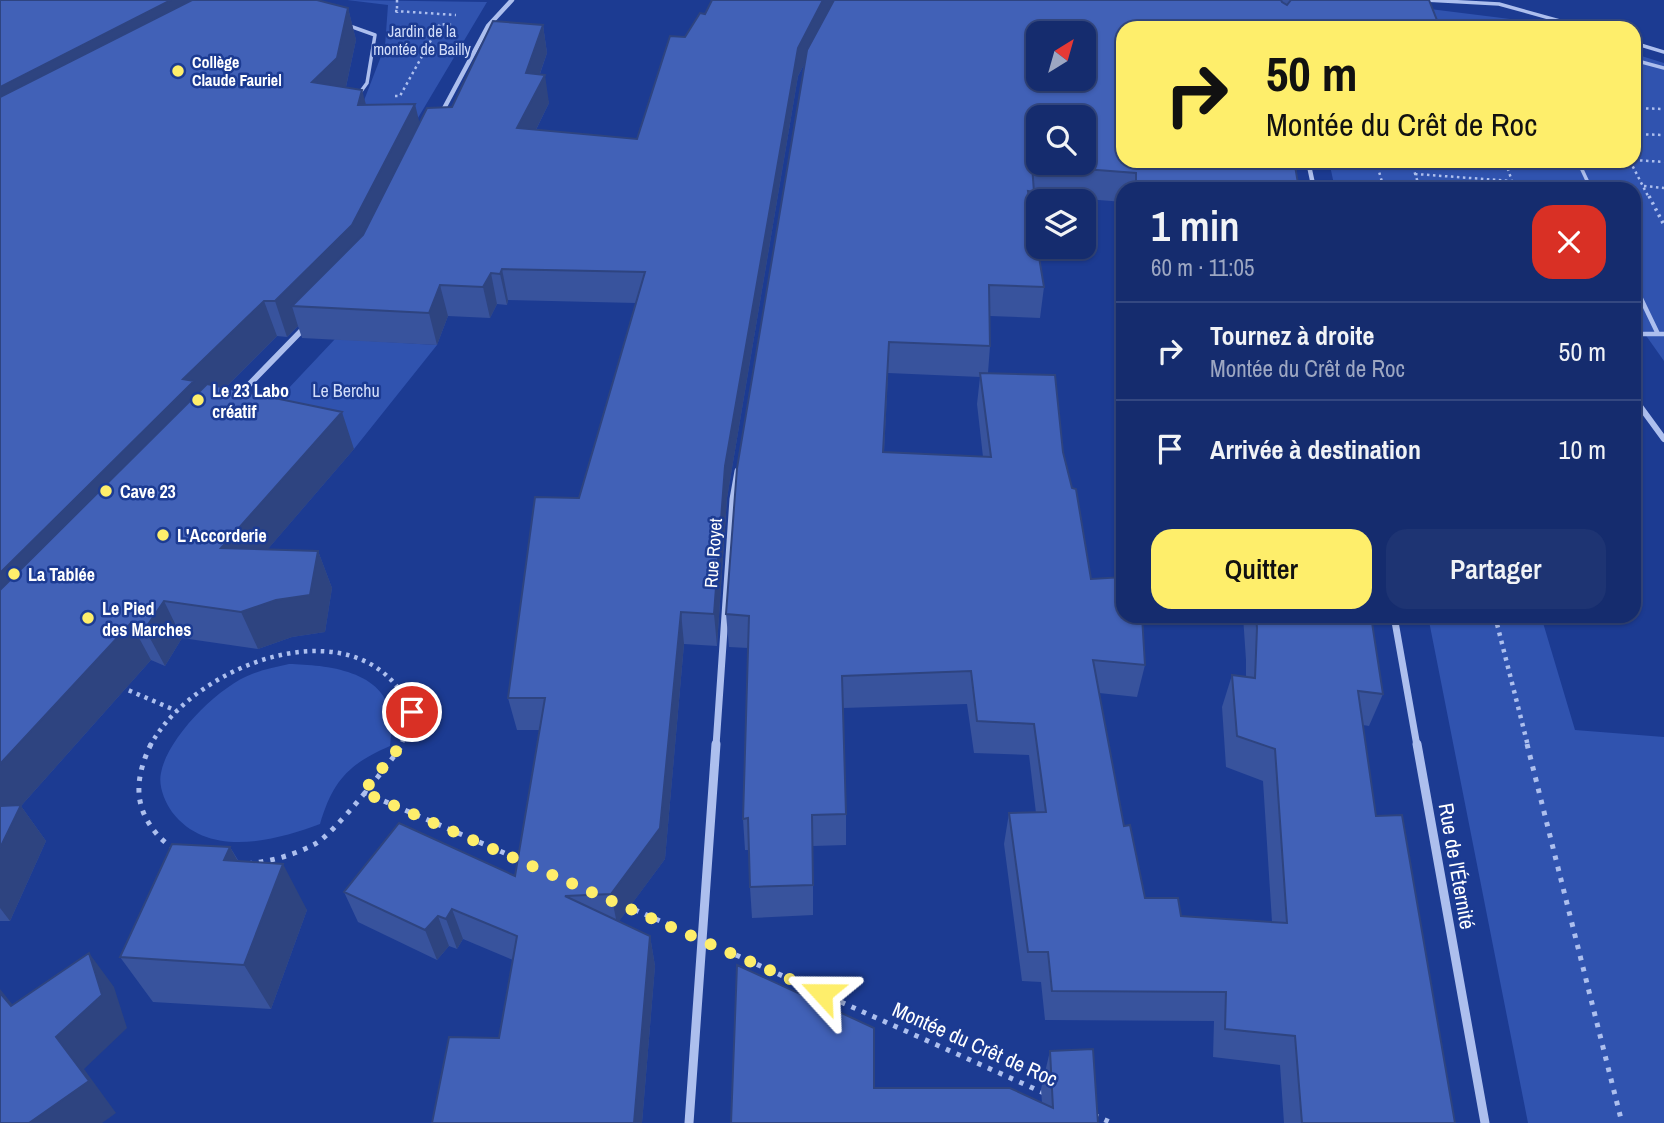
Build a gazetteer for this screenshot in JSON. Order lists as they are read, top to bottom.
{
  "streets": {
    "street": ["Rue Royet", "Rue de l'Éternité"],
    "path": ["Montée du Crêt de Roc"]
  },
  "crossings": [
    ["Rue Royet", "Montée du Crêt de Roc"]
  ],
  "parks": ["Jardin de la montée de Bailly", "Le Berchu"],
  "places": [
    "Collège Claude Fauriel",
    "Le 23 Labo créatif",
    "Cave 23",
    "L'Accorderie",
    "La Tablée",
    "Le Pied des Marches"
  ],
  "north": "top right",
  "page": {
    "turn": ["50 m", "Montée du Crêt de Roc"],
    "heading": ["1 min", "60 m · 11:05"],
    "list": [
      {
        "name": "Tournez à droite",
        "note": "Montée du Crêt de Roc",
        "value": "50 m"
      },
      {
        "name": "Arrivée à destination",
        "value": "10 m"
      }
    ],
    "buttons": ["Quitter", "Partager"]
  }
}
